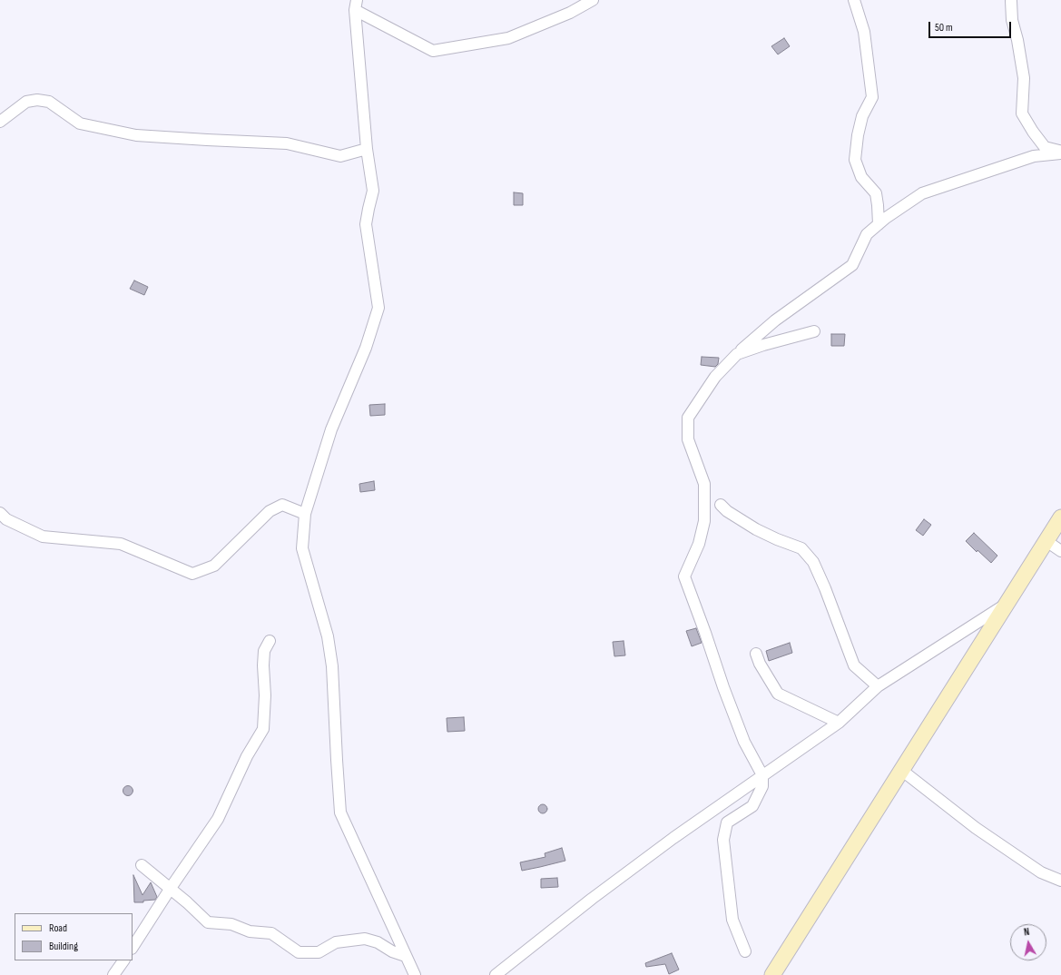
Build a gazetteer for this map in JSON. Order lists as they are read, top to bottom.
{
  "legend": ["Road", "Building"],
  "scale_bar": "50 m",
  "north": "top"
}
